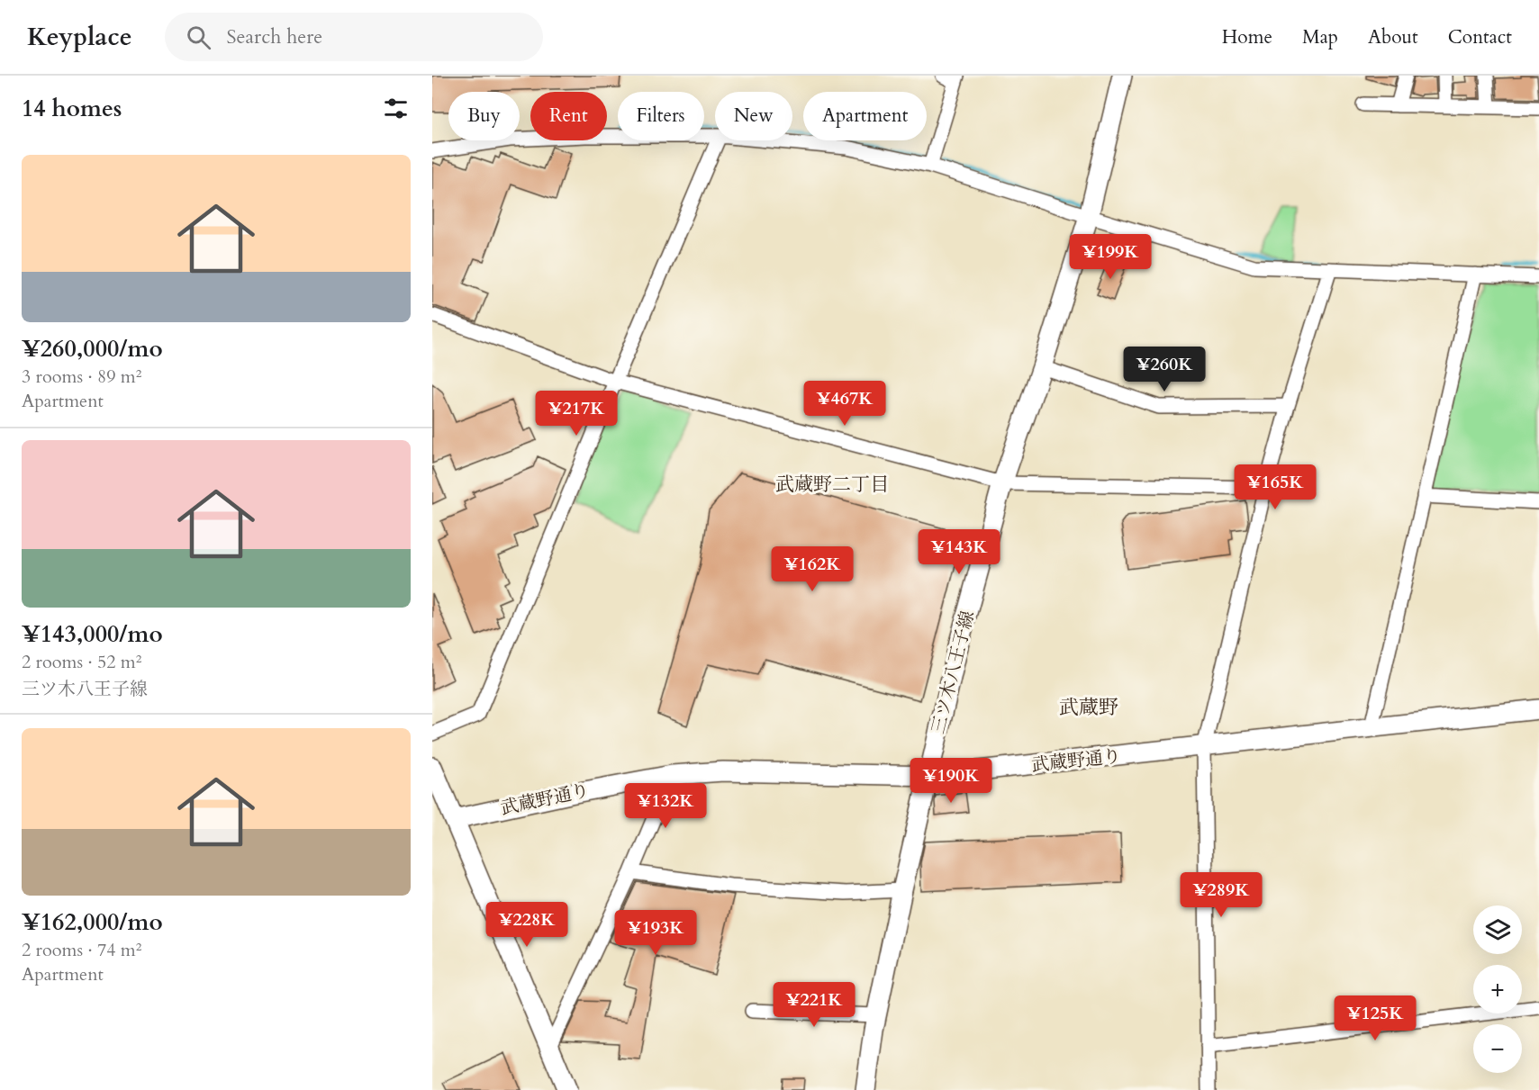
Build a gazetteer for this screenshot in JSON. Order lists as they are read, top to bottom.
{
  "streets": {
    "street": ["三ツ木八王子線", "武蔵野通り"]
  },
  "crossings": [
    ["三ツ木八王子線", "武蔵野通り"]
  ],
  "districts": ["武蔵野二丁目", "武蔵野"],
  "page": {
    "header": "Keyplace",
    "search": "Search here",
    "nav": [
      "Home",
      "Map",
      "About",
      "Contact"
    ],
    "heading": "14 homes",
    "chip": [
      "Buy",
      "Rent",
      "Filters",
      "New",
      "Apartment"
    ],
    "list": [
      {
        "name": "¥260,000/mo",
        "note": "3 rooms · 89 m² · Apartment"
      },
      {
        "name": "¥143,000/mo",
        "note": "2 rooms · 52 m² · 三ツ木八王子線"
      },
      {
        "name": "¥162,000/mo",
        "note": "2 rooms · 74 m² · Apartment"
      }
    ],
    "price": [
      "¥199K",
      "¥260K",
      "¥467K",
      "¥217K",
      "¥165K",
      "¥143K",
      "¥162K",
      "¥190K",
      "¥132K",
      "¥289K",
      "¥228K",
      "¥193K",
      "¥221K",
      "¥125K"
    ],
    "map_buttons": ["+", "−"]
  }
}
